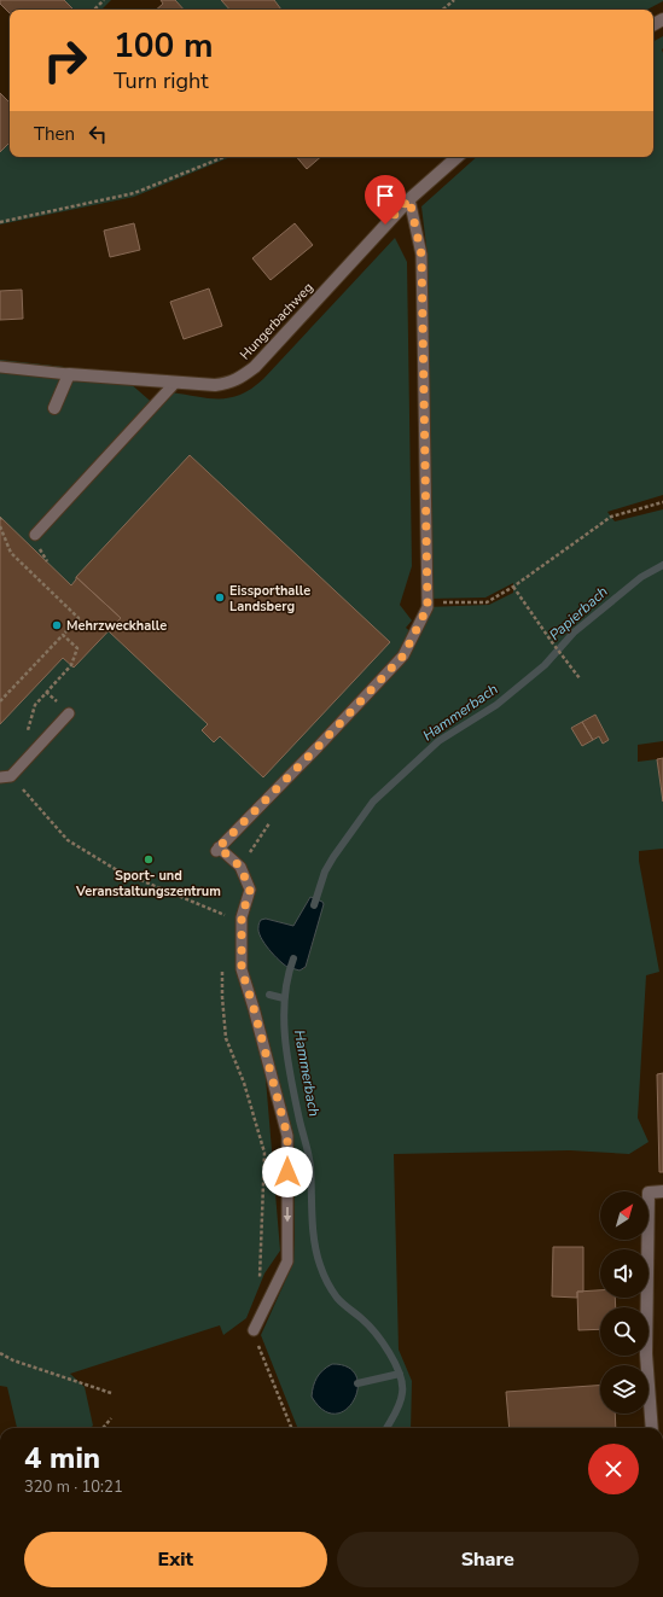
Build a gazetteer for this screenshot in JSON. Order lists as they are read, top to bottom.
{
  "streets": {
    "street": ["Hungerbachweg"]
  },
  "water": ["Papierbach", "Hammerbach"],
  "places": ["Eissporthalle Landsberg", "Mehrzweckhalle", "Sport- und Veranstaltungszentrum"],
  "north": "top right",
  "page": {
    "turn": ["100 m", "Turn right"],
    "then": "Then",
    "heading": ["4 min", "320 m · 10:21"],
    "buttons": ["Exit", "Share"]
  }
}
